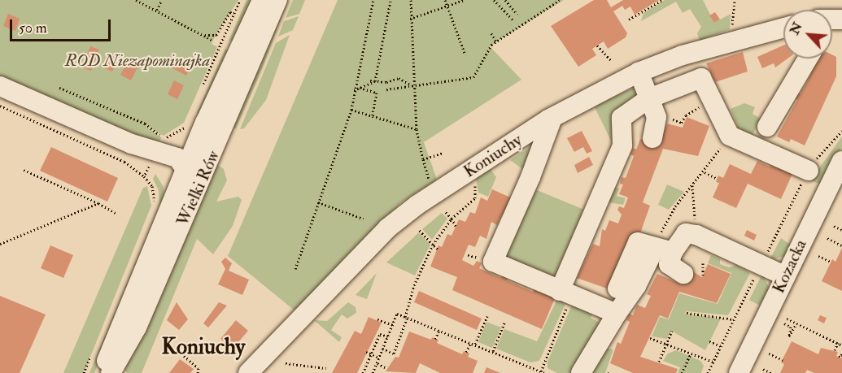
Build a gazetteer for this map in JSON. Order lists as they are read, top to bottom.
{
  "streets": {
    "street": ["Koniuchy", "Wielki Rów", "Kozacka"]
  },
  "districts": ["Koniuchy"],
  "parks": ["ROD Niezapominajka"],
  "scale_bar": "50 m",
  "north": "top left"
}
